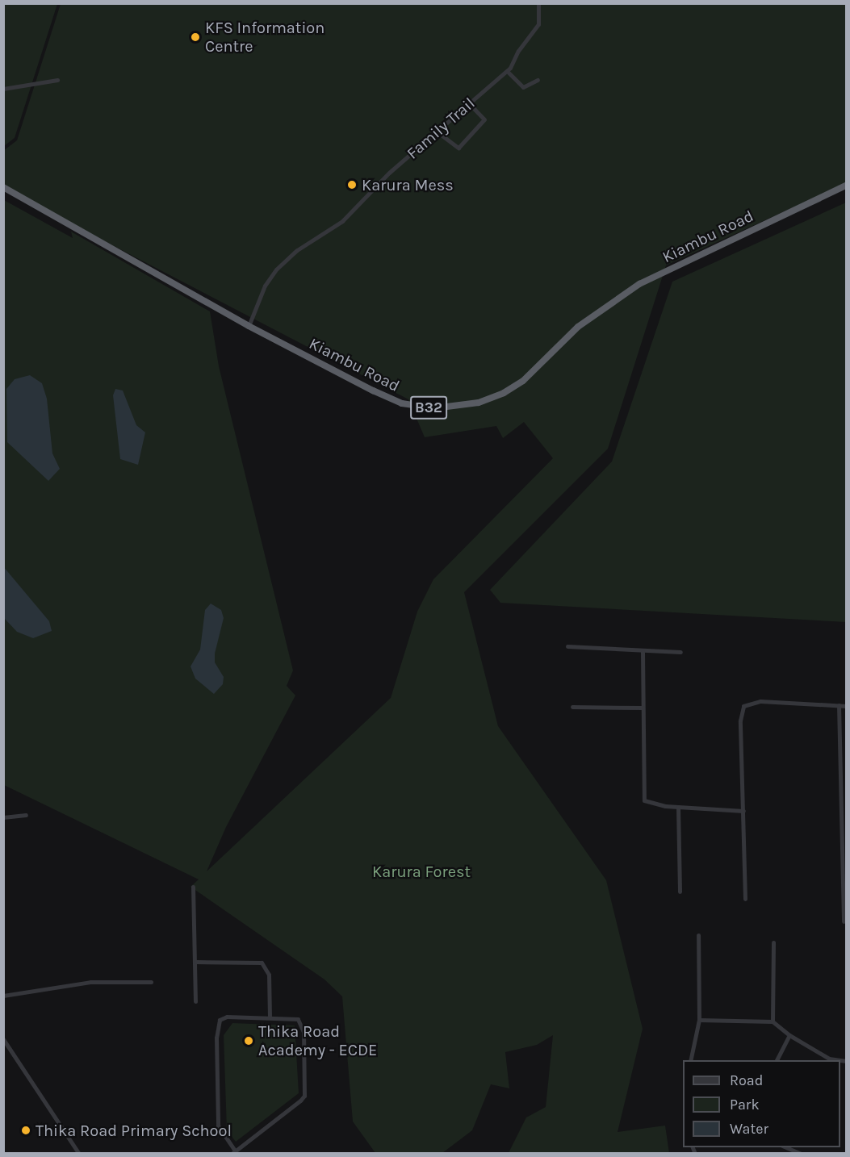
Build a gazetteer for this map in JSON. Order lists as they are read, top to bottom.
{
  "streets": {
    "highway": ["Kiambu Road", "B32"],
    "street": ["Family Trail"]
  },
  "crossings": [
    ["Family Trail", "Kiambu Road"]
  ],
  "parks": ["Karura Forest"],
  "places": [
    "KFS Information Centre",
    "Karura Mess",
    "Thika Road Academy - ECDE",
    "Thika Road Primary School"
  ],
  "legend": ["Road", "Park", "Water"]
}
